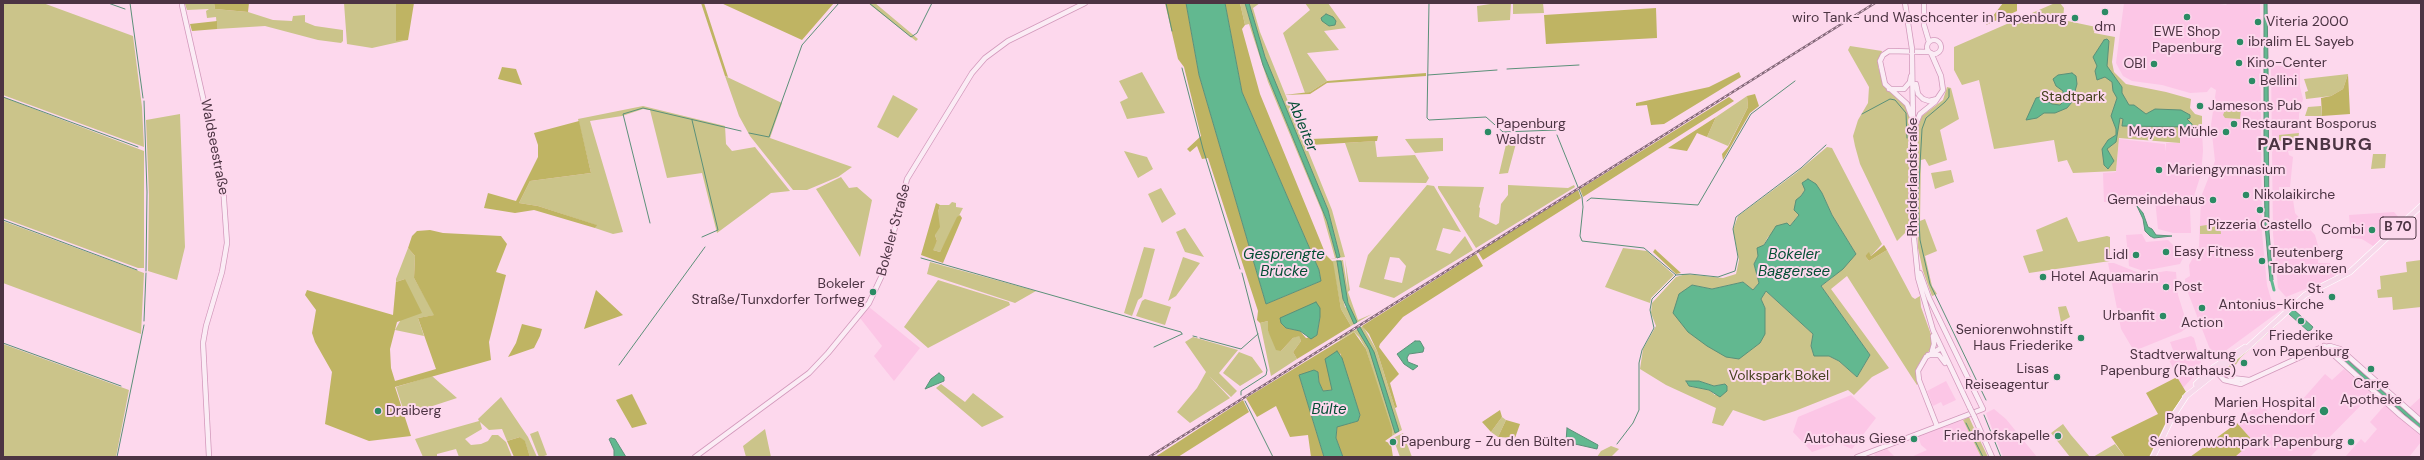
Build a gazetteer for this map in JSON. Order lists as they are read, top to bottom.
{
  "streets": {
    "main road": ["B 70"],
    "street": ["Waldseestraße", "Rheiderlandstraße", "Bokeler Straße"]
  },
  "districts": ["PAPENBURG"],
  "water": [
    "Ableiter",
    "Gesprengte Brücke",
    "Bokeler Baggersee",
    "Bülte"
  ],
  "parks": ["Stadtpark", "Volkspark Bokel"],
  "places": [
    "dm",
    "EWE Shop Papenburg",
    "wiro Tank- und Waschcenter in Papenburg",
    "Viteria 2000",
    "ibralim EL Sayeb",
    "Kino-Center",
    "OBI",
    "Bellini",
    "Jamesons Pub",
    "Restaurant Bosporus",
    "Papenburg Waldstr",
    "Meyers Mühle",
    "Mariengymnasium",
    "Nikolaikirche",
    "Gemeindehaus",
    "Pizzeria Castello",
    "Combi",
    "Easy Fitness",
    "Lidl",
    "Teutenberg Tabakwaren",
    "Hotel Aquamarin",
    "Post",
    "Bokeler Straße/Tunxdorfer Torfweg",
    "St. Antonius-Kirche",
    "Action",
    "Urbanfit",
    "Friederike von Papenburg",
    "Seniorenwohnstift Haus Friederike",
    "Stadtverwaltung Papenburg (Rathaus)",
    "Carre Apotheke",
    "Lisas Reiseagentur",
    "Draiberg",
    "Marien Hospital Papenburg Aschendorf",
    "Friedhofskapelle",
    "Autohaus Giese",
    "Papenburg - Zu den Bülten",
    "Seniorenwohnpark Papenburg"
  ]
}
